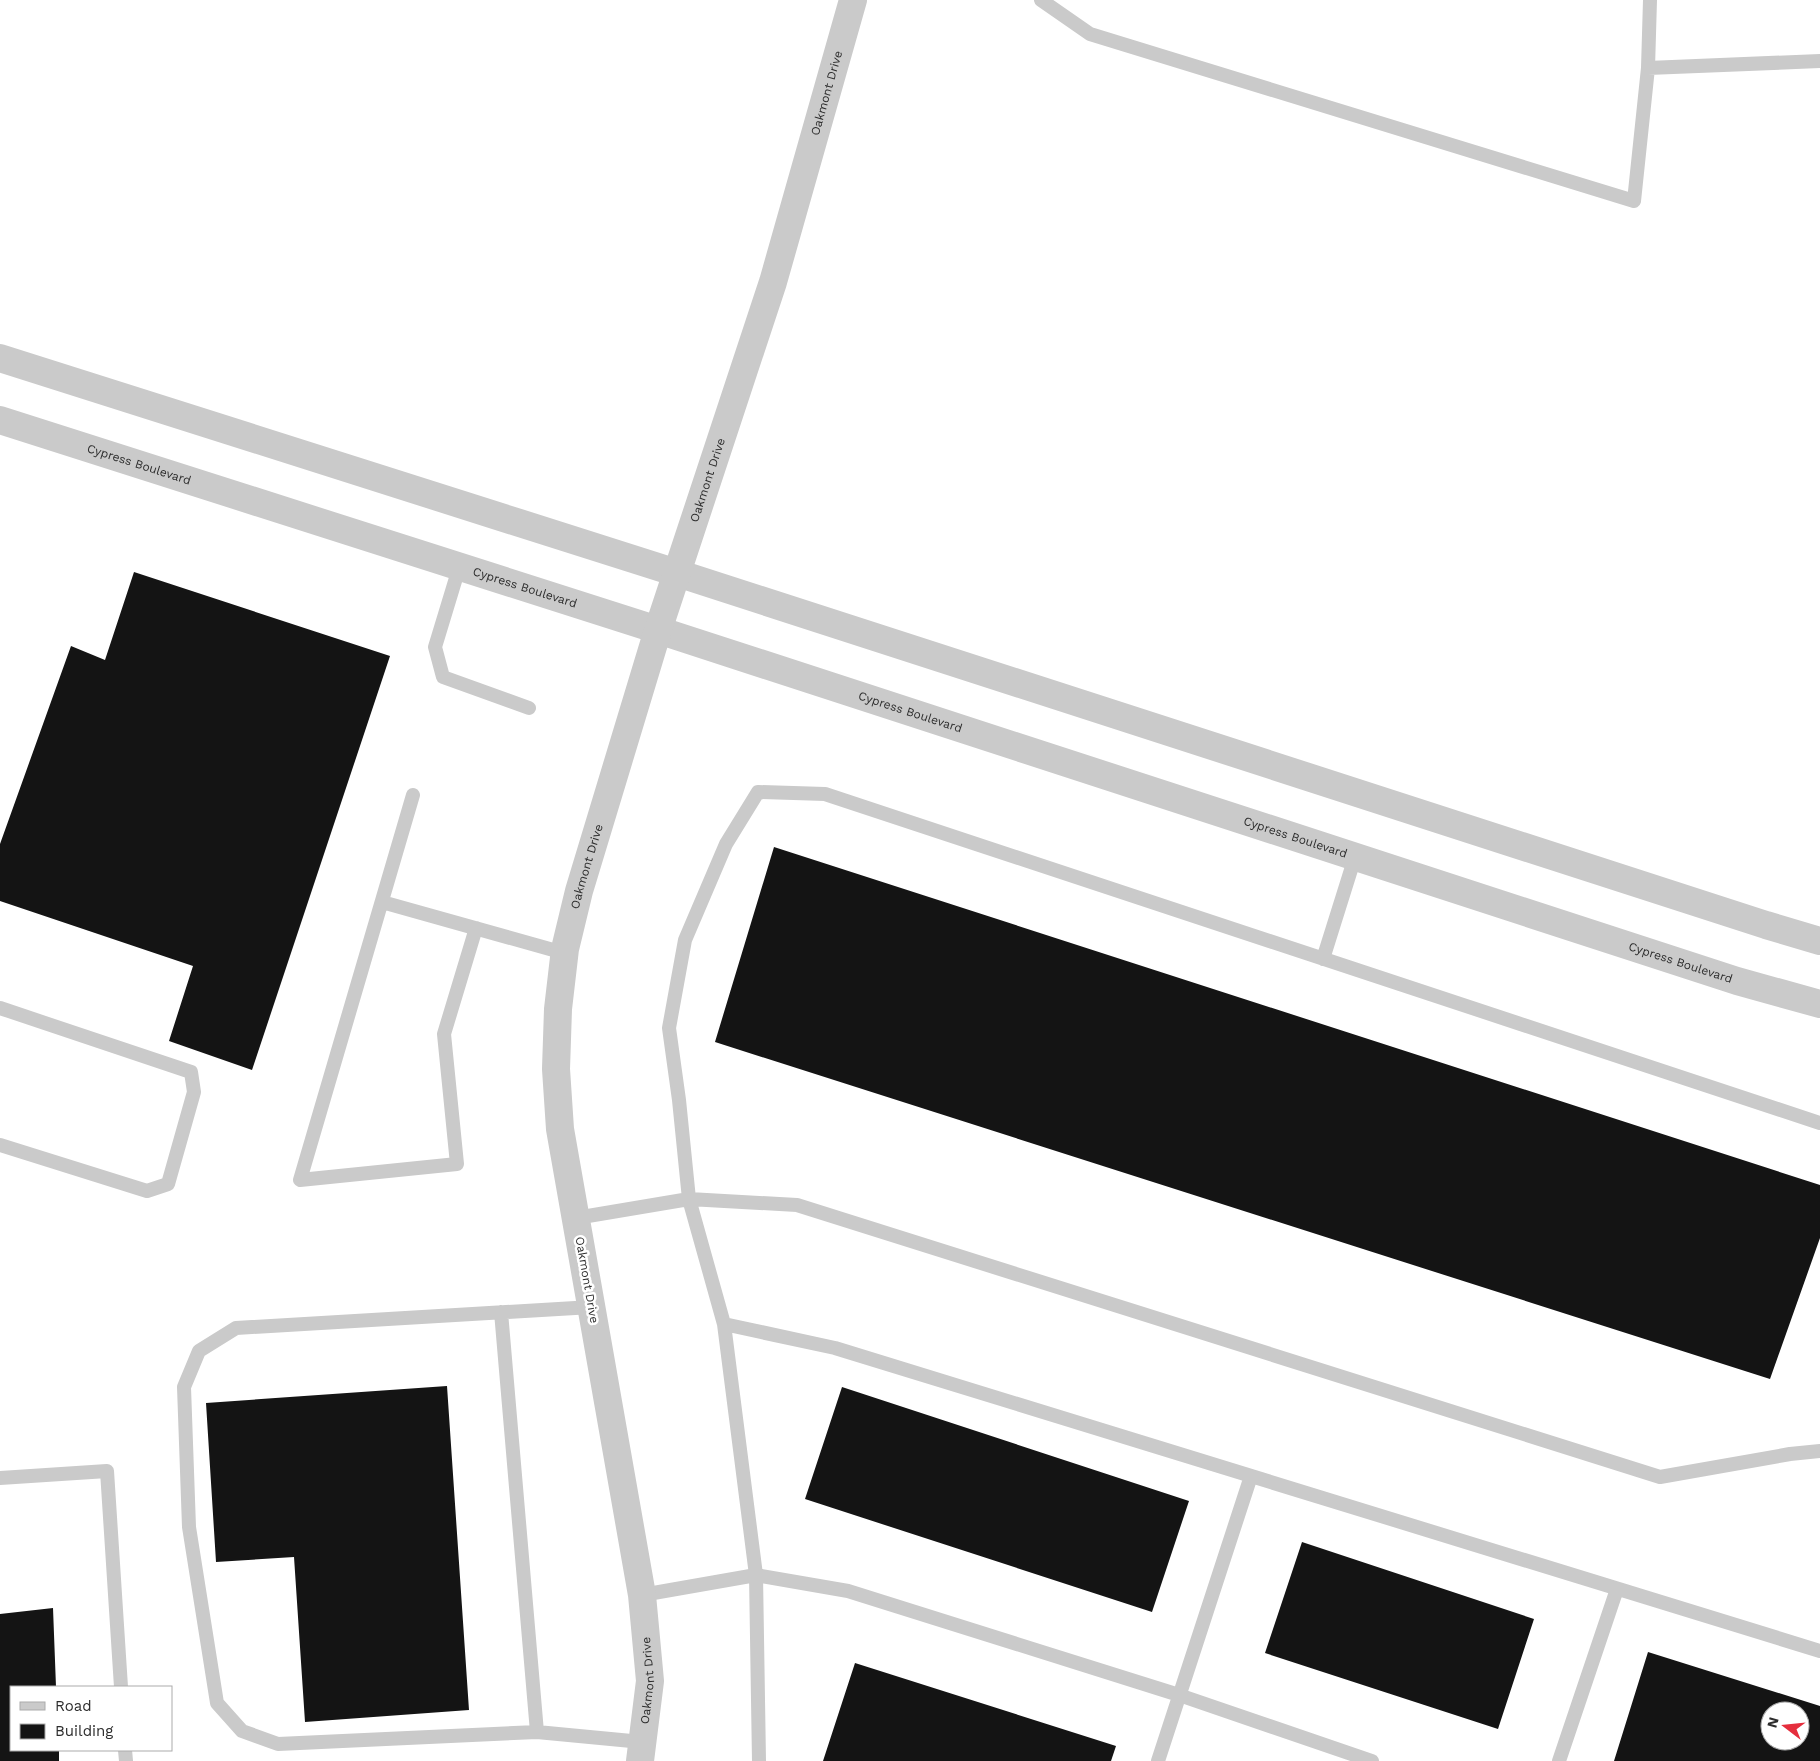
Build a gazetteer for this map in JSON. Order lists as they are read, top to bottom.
{
  "streets": {
    "street": ["Oakmont Drive", "Cypress Boulevard"]
  },
  "crossings": [
    ["Oakmont Drive", "Cypress Boulevard"]
  ],
  "legend": ["Road", "Building"],
  "north": "left"
}
